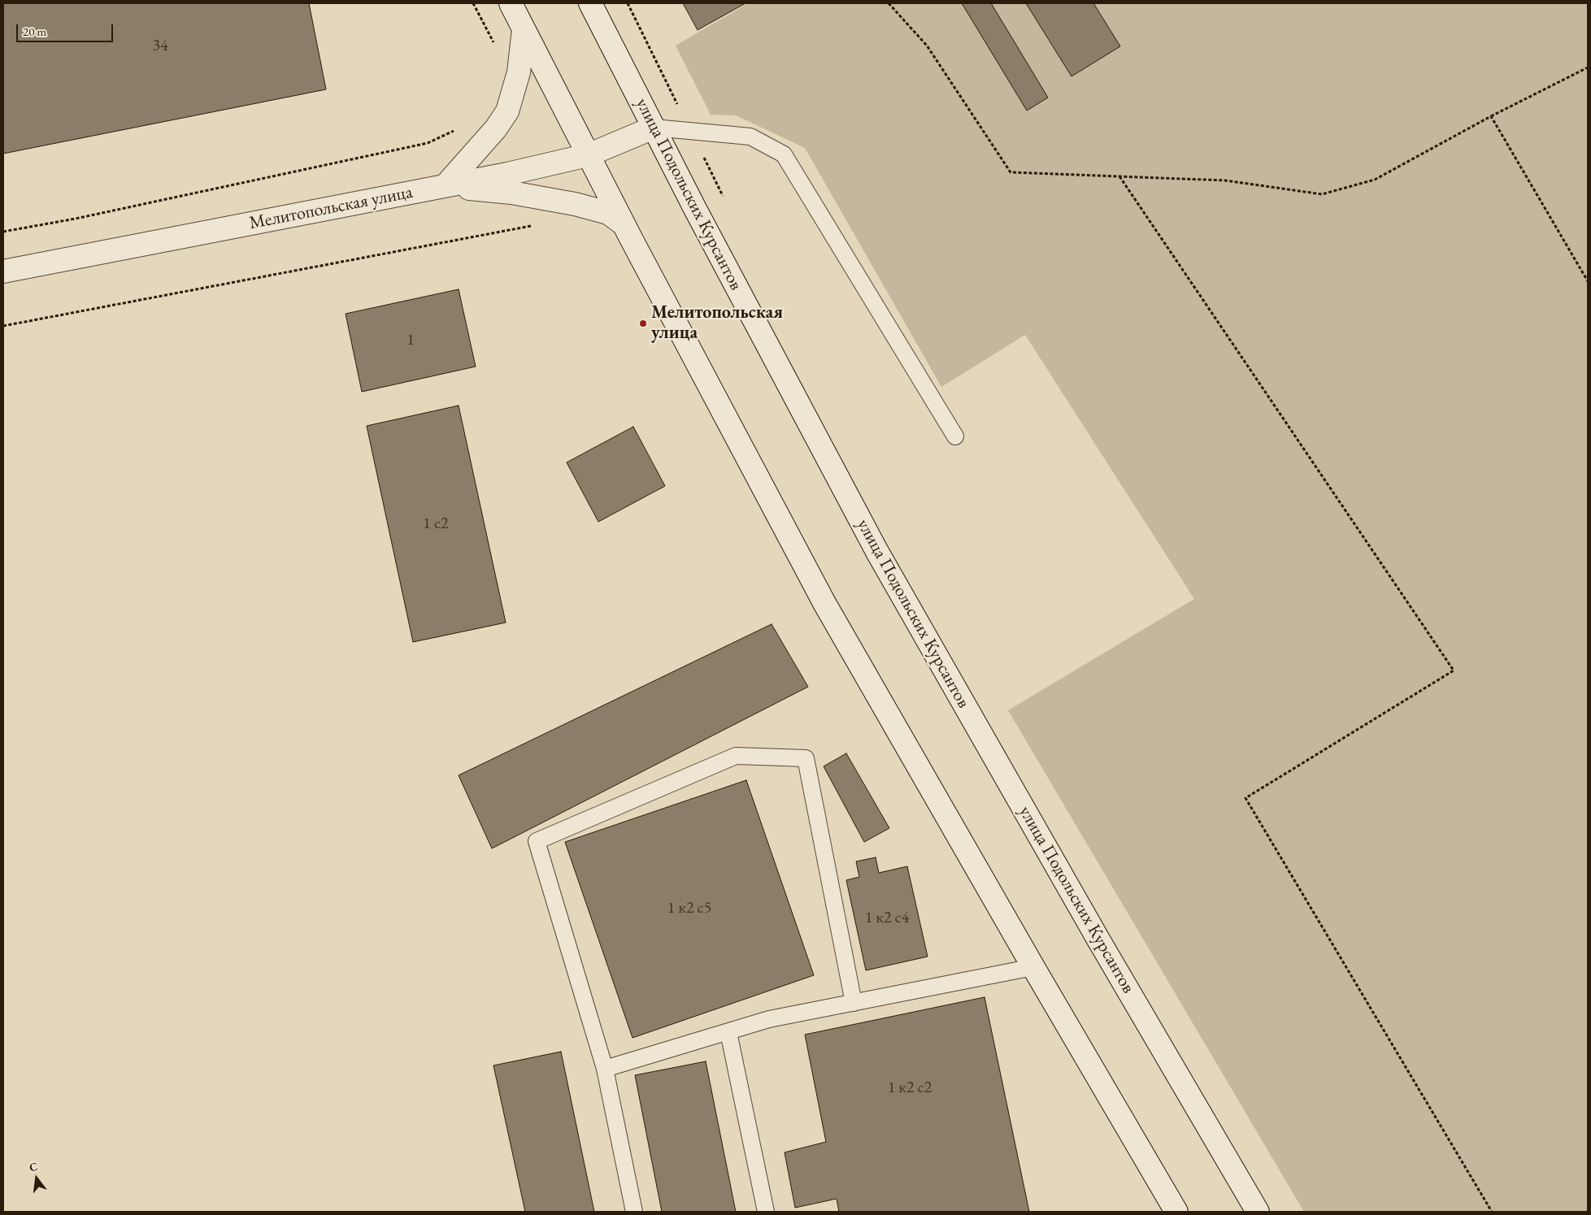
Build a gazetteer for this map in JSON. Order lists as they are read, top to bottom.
{
  "streets": {
    "main road": ["улица Подольских Курсантов", "Мелитопольская улица"]
  },
  "crossings": [
    ["улица Подольских Курсантов", "Мелитопольская улица"]
  ],
  "places": ["Мелитопольская улица"],
  "house_numbers": [
    "34",
    "1",
    "1 с2",
    "1 к2 с5",
    "1 к2 с4",
    "1 к2 с2"
  ],
  "scale_bar": "20 m",
  "north": "top"
}
